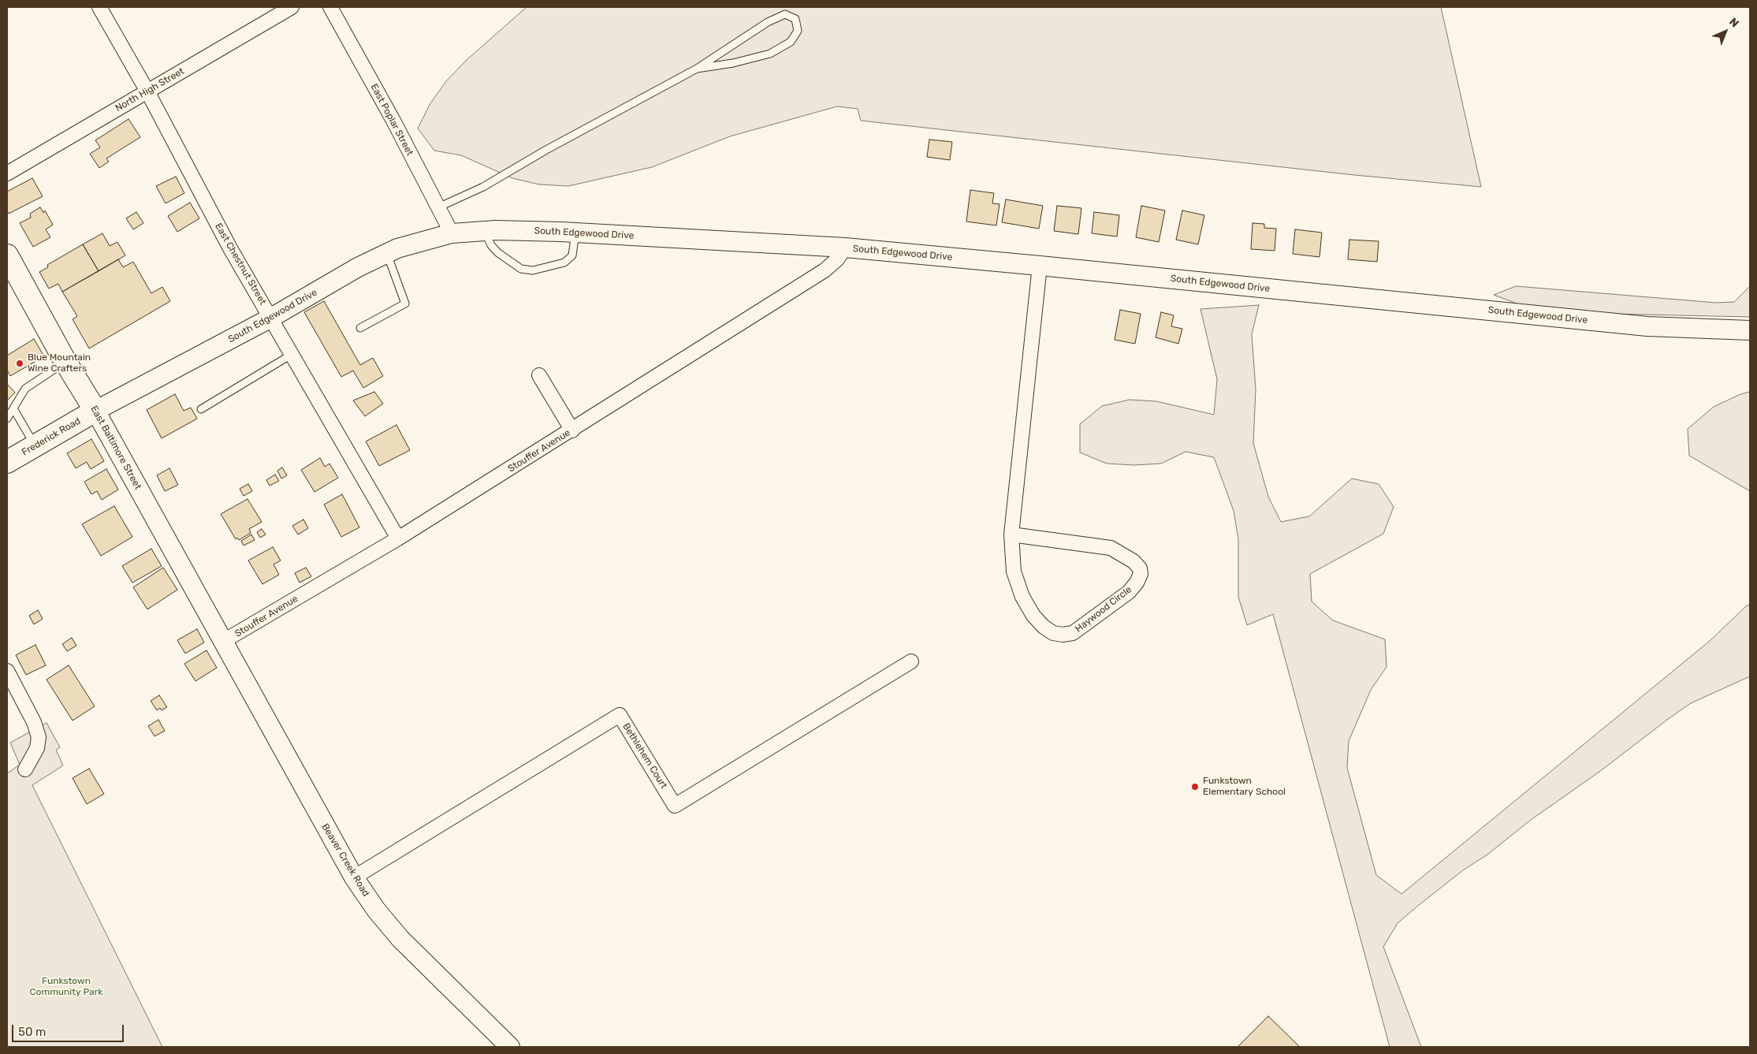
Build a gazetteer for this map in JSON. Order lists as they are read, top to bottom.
{
  "streets": {
    "main road": [
      "South Edgewood Drive",
      "Frederick Road",
      "East Baltimore Street",
      "Beaver Creek Road"
    ],
    "street": [
      "North High Street",
      "East Poplar Street",
      "East Chestnut Street",
      "Stouffer Avenue",
      "Haywood Circle",
      "Bethlehem Court"
    ]
  },
  "crossings": [
    ["North High Street", "East Chestnut Street"],
    ["East Poplar Street", "South Edgewood Drive"],
    ["South Edgewood Drive", "East Chestnut Street"],
    ["South Edgewood Drive", "Frederick Road"],
    ["South Edgewood Drive", "East Baltimore Street"],
    ["South Edgewood Drive", "Stouffer Avenue"],
    ["South Edgewood Drive", "Haywood Circle"],
    ["East Chestnut Street", "Stouffer Avenue"],
    ["Frederick Road", "East Baltimore Street"],
    ["East Baltimore Street", "Stouffer Avenue"],
    ["East Baltimore Street", "Beaver Creek Road"],
    ["Stouffer Avenue", "Beaver Creek Road"],
    ["Bethlehem Court", "Beaver Creek Road"]
  ],
  "parks": ["Funkstown Community Park"],
  "places": ["Blue Mountain Wine Crafters", "Funkstown Elementary School"],
  "scale_bar": "50 m",
  "north": "top right"
}
